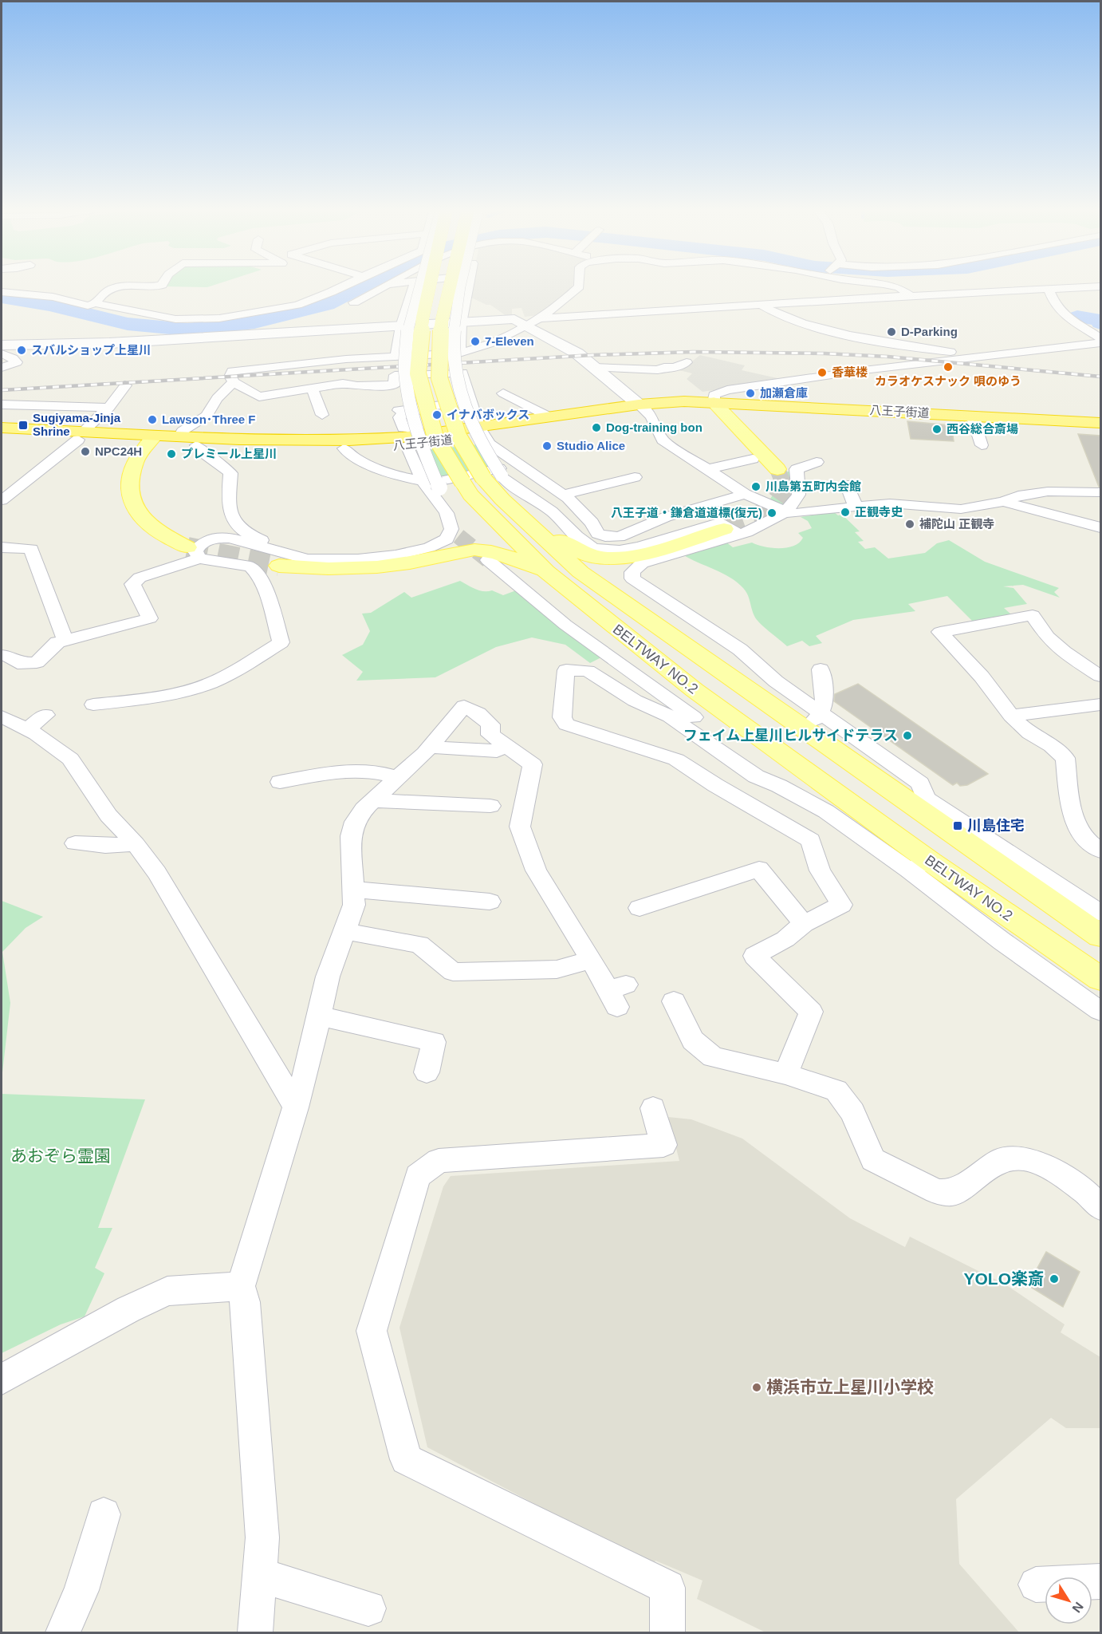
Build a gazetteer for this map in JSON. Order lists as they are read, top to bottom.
{
  "streets": {
    "highway": ["八王子街道"],
    "main road": ["BELTWAY NO.2"]
  },
  "parks": ["あおぞら霊園"],
  "places": {
    "other": [
      "D-Parking",
      "7-Eleven",
      "スバルショップ上星川",
      "カラオケスナック 唄のゆう",
      "香華楼",
      "加瀬倉庫",
      "イナバボックス",
      "Lawson･Three F",
      "Dog-training bon",
      "西谷総合斎場",
      "Studio Alice",
      "NPC24H",
      "プレミール上星川",
      "川島第五町内会館",
      "正観寺史",
      "八王子道・鎌倉道道標(復元)",
      "補陀山 正観寺",
      "フェイム上星川ヒルサイドテラス",
      "YOLO楽斎",
      "横浜市立上星川小学校"
    ],
    "transit": ["Sugiyama-Jinja Shrine", "川島住宅"]
  },
  "north": "bottom right"
}
